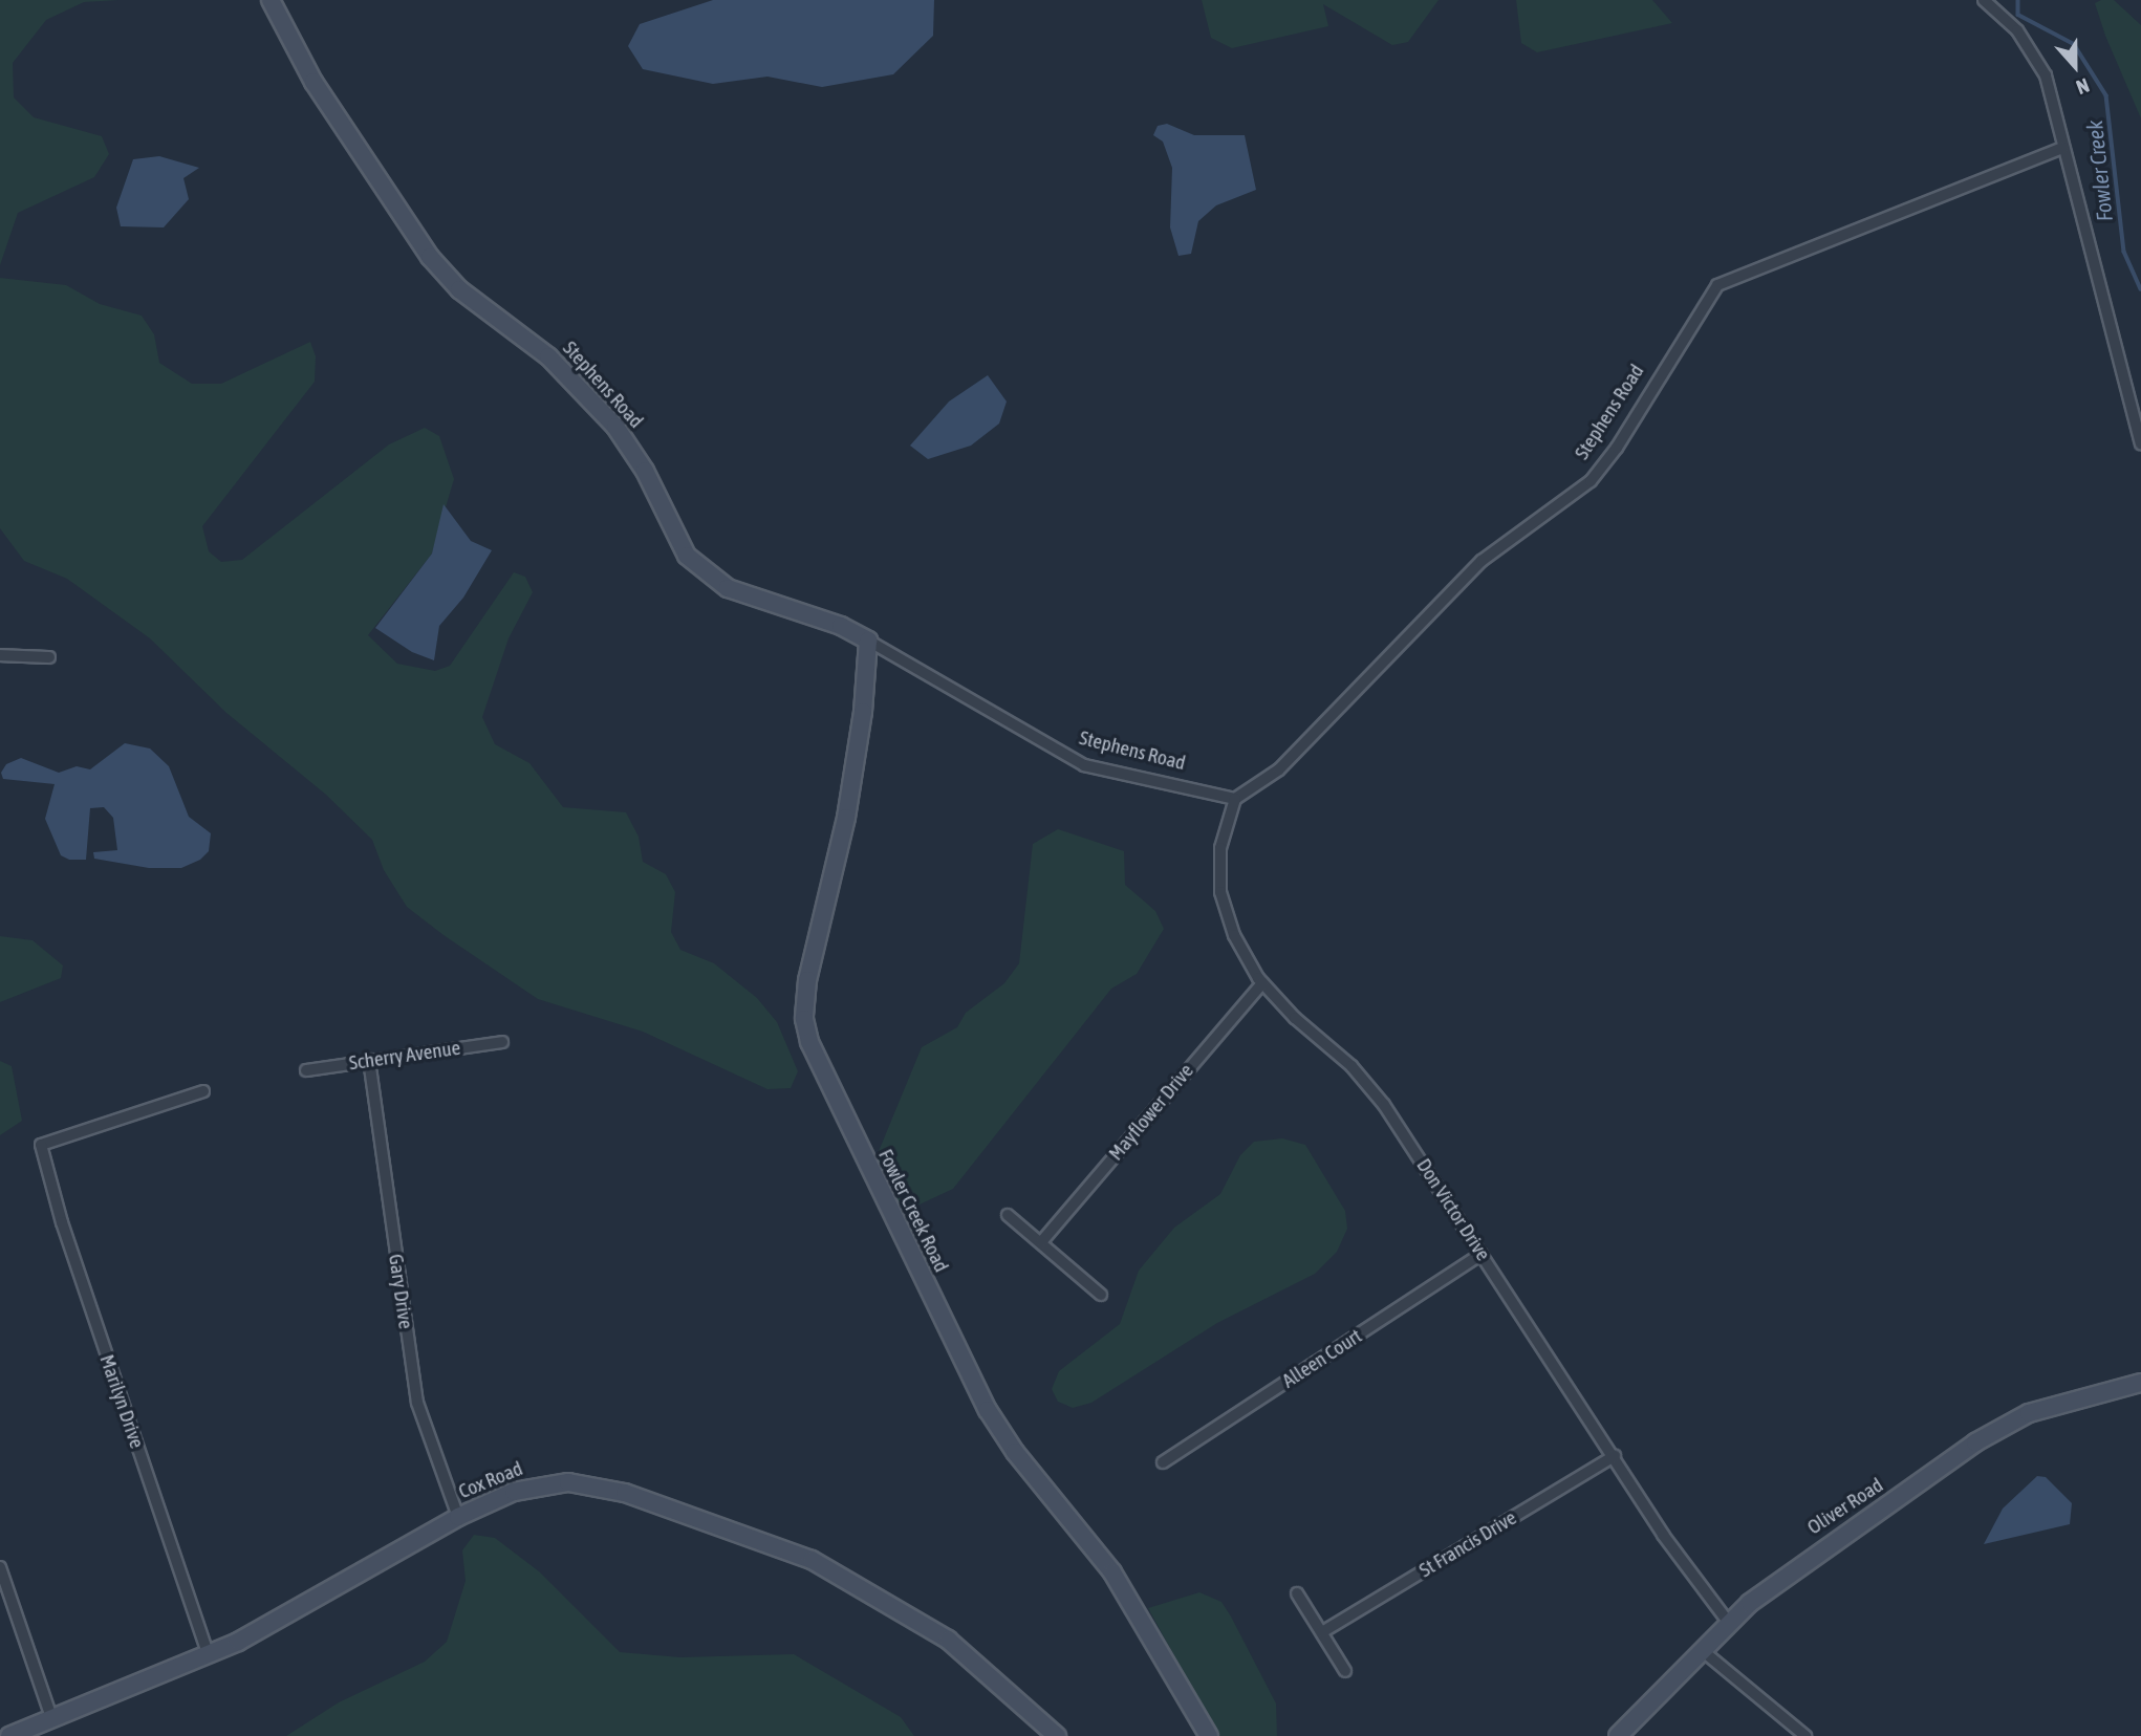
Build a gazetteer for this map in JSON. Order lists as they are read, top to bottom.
{
  "streets": {
    "main road": [
      "Stephens Road",
      "Fowler Creek Road",
      "Cox Road",
      "Oliver Road"
    ],
    "street": [
      "Scherry Avenue",
      "Mayflower Drive",
      "Don Victor Drive",
      "Gary Drive",
      "Alleen Court",
      "Marilyn Drive",
      "St Francis Drive"
    ]
  },
  "crossings": [
    ["Stephens Road", "Don Victor Drive"],
    ["Stephens Road", "Fowler Creek Road"],
    ["Scherry Avenue", "Gary Drive"],
    ["Mayflower Drive", "Don Victor Drive"],
    ["Don Victor Drive", "Alleen Court"],
    ["Don Victor Drive", "Oliver Road"],
    ["Don Victor Drive", "St Francis Drive"],
    ["Gary Drive", "Cox Road"],
    ["Marilyn Drive", "Cox Road"]
  ],
  "water": ["Fowler Creek"],
  "north": "bottom"
}
